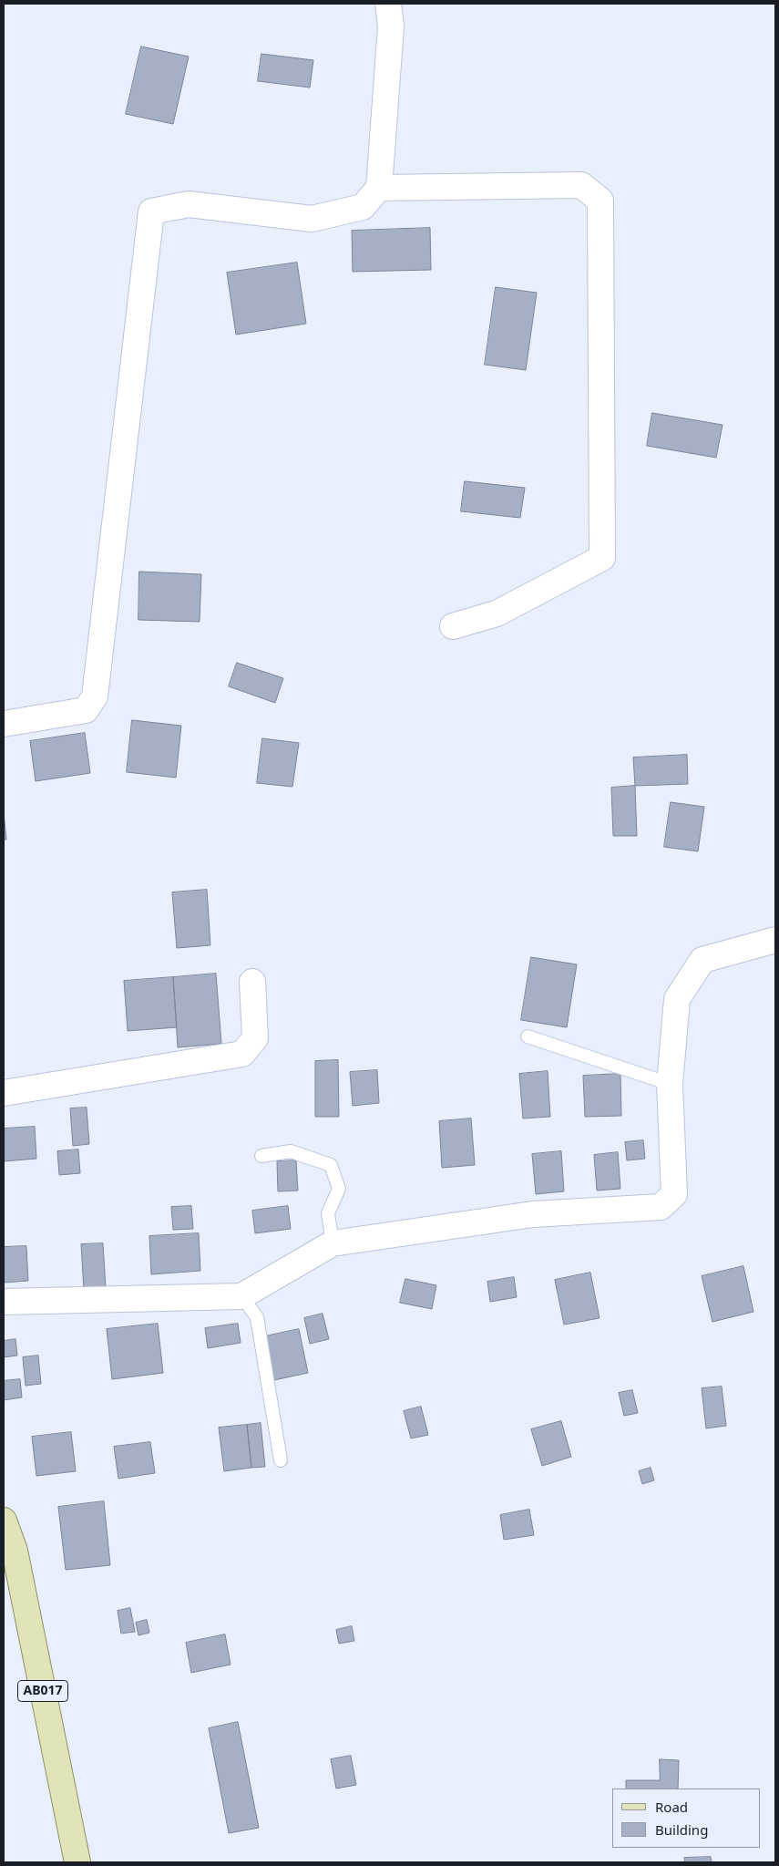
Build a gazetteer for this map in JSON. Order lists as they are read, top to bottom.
{
  "streets": {
    "main road": ["AB017"]
  },
  "legend": ["Road", "Building"]
}
